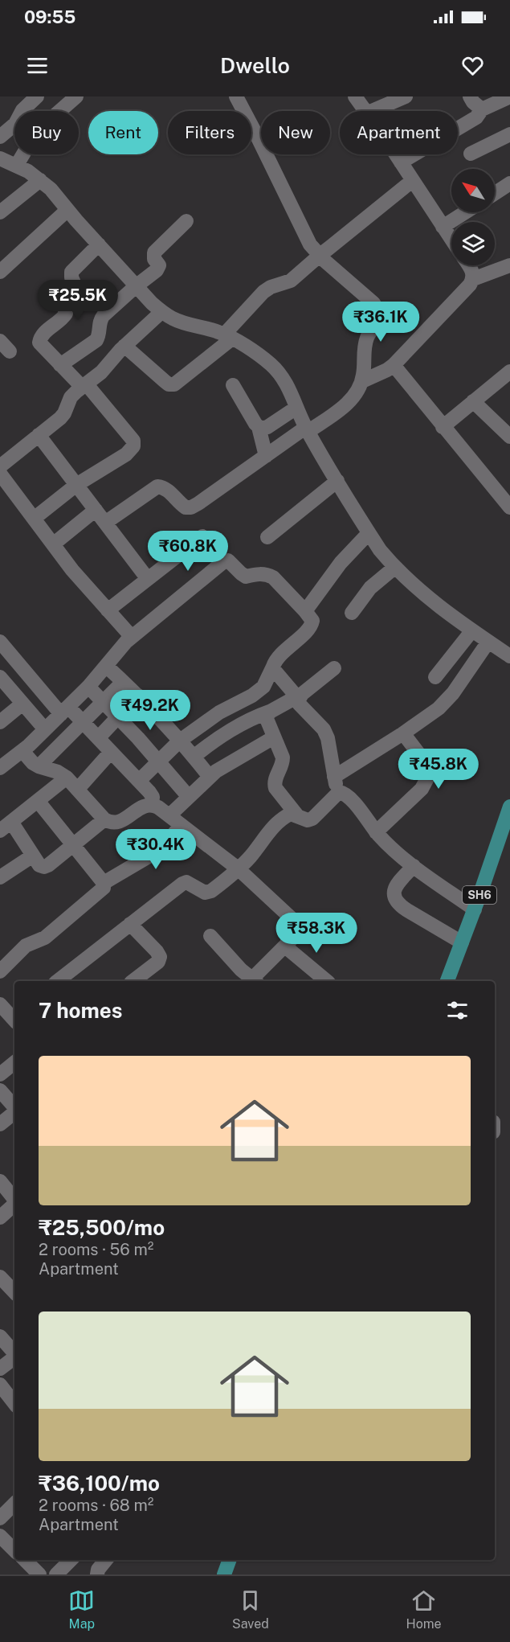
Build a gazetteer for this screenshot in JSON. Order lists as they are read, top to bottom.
{
  "streets": {
    "main road": ["SH6"]
  },
  "north": "top left",
  "page": {
    "status": "09:55",
    "header": "Dwello",
    "chip": [
      "Buy",
      "Rent",
      "Filters",
      "New",
      "Apartment"
    ],
    "price": [
      "₹25.5K",
      "₹36.1K",
      "₹60.8K",
      "₹49.2K",
      "₹45.8K",
      "₹30.4K",
      "₹58.3K"
    ],
    "heading": "7 homes",
    "list": [
      {
        "name": "₹25,500/mo",
        "note": "2 rooms · 56 m² · Apartment"
      },
      {
        "name": "₹36,100/mo",
        "note": "2 rooms · 68 m² · Apartment"
      }
    ],
    "tabs": ["Map", "Saved", "Home"]
  }
}
